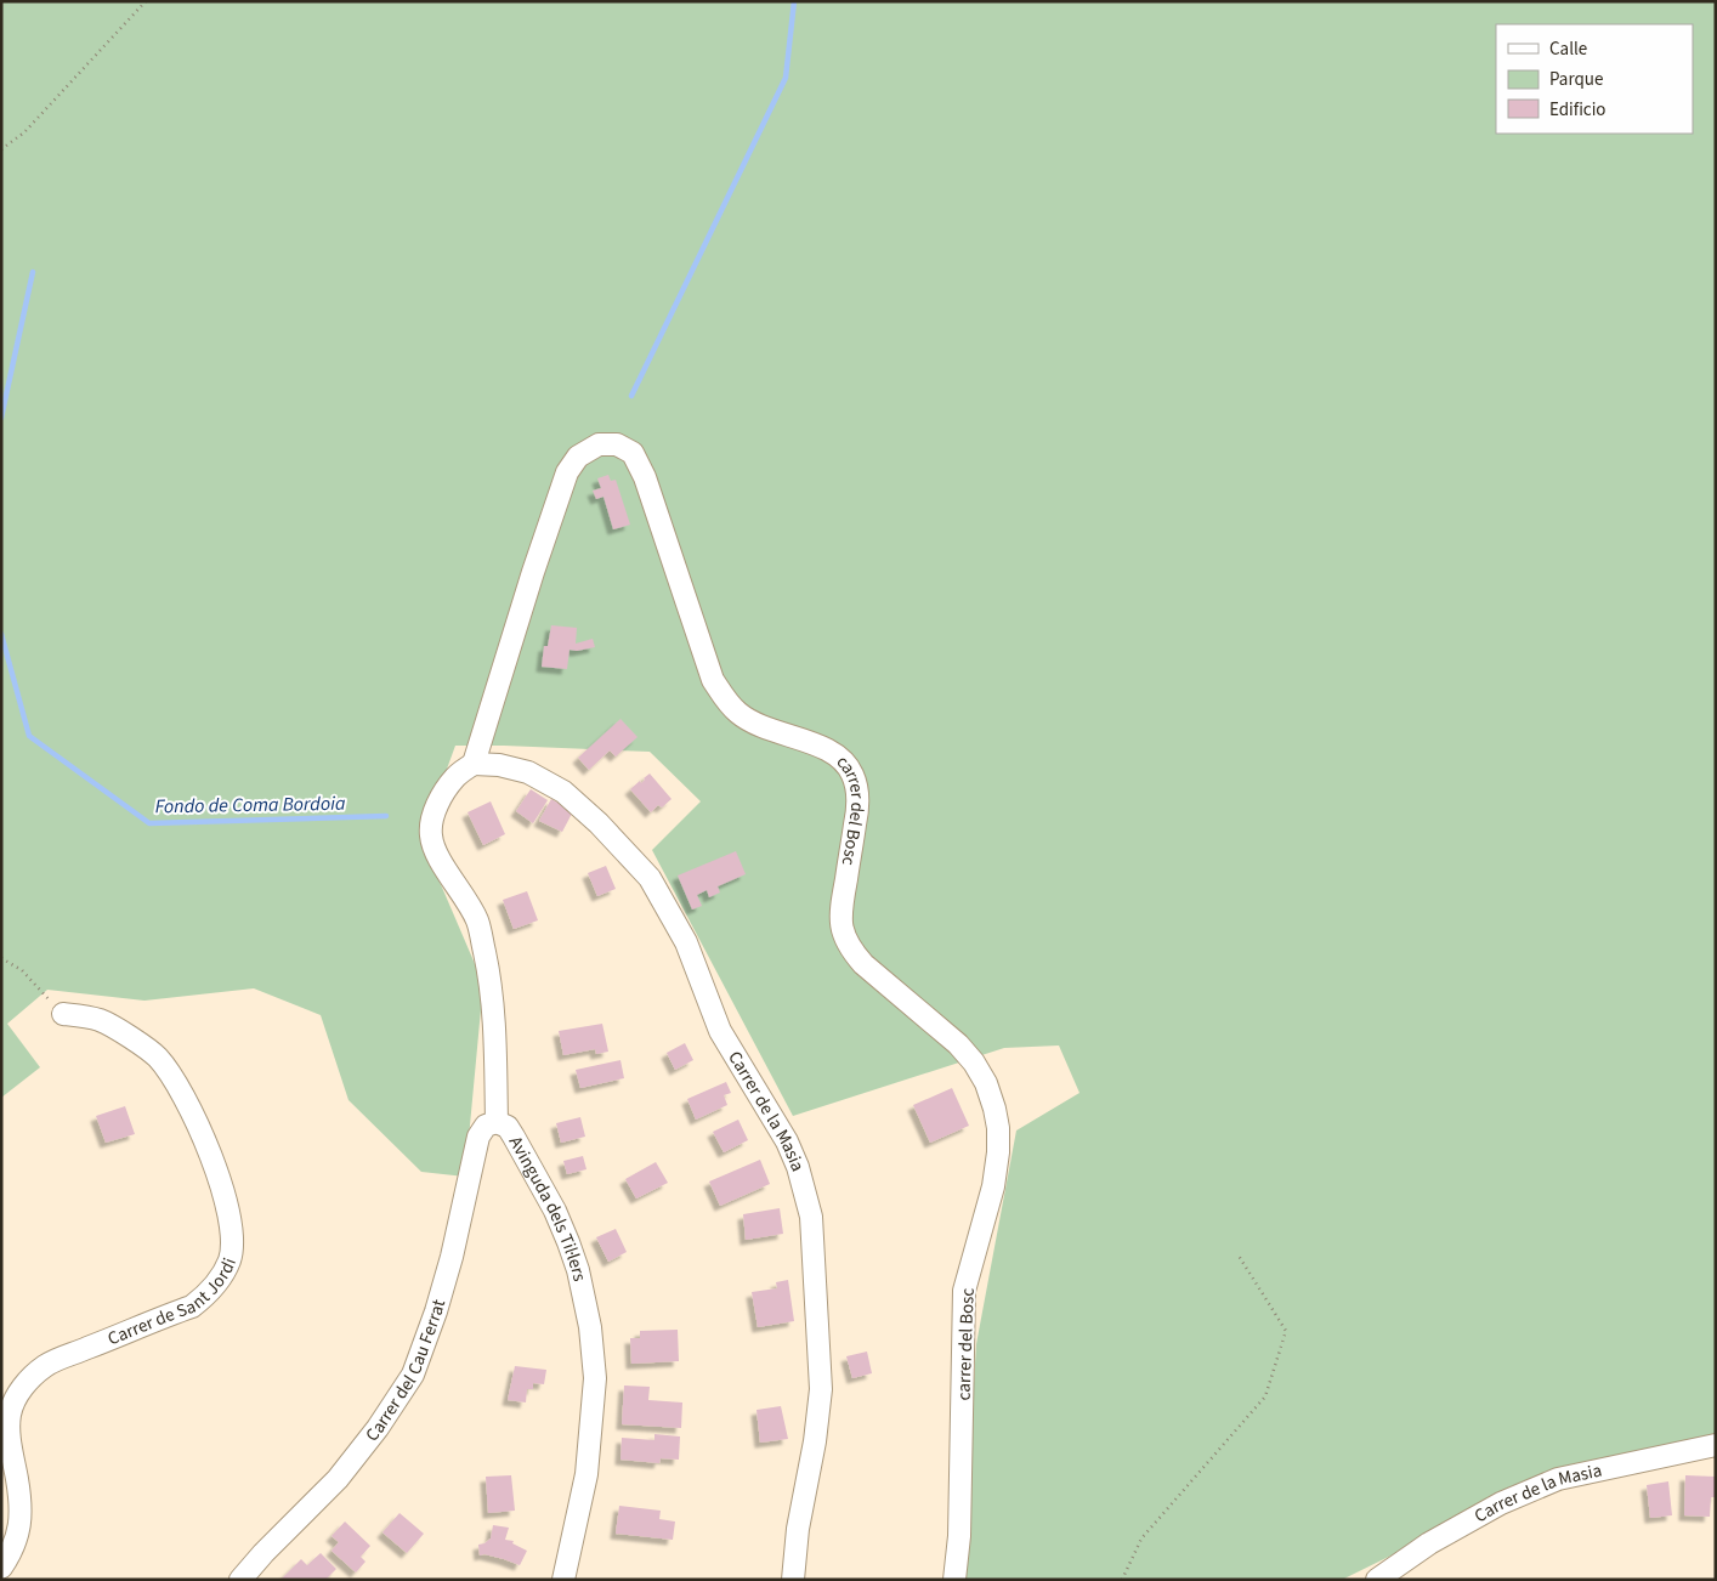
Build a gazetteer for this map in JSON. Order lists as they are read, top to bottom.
{
  "streets": {
    "street": [
      "carrer del Bosc",
      "Carrer de la Masia",
      "Avinguda dels Til·lers",
      "Carrer de Sant Jordi",
      "Carrer del Cau Ferrat"
    ]
  },
  "crossings": [
    ["carrer del Bosc", "Carrer de la Masia"],
    ["carrer del Bosc", "Avinguda dels Til·lers"],
    ["Carrer de la Masia", "Avinguda dels Til·lers"],
    ["Avinguda dels Til·lers", "Carrer del Cau Ferrat"]
  ],
  "water": ["Fondo de Coma Bordoia"],
  "legend": ["Calle", "Parque", "Edificio"]
}
